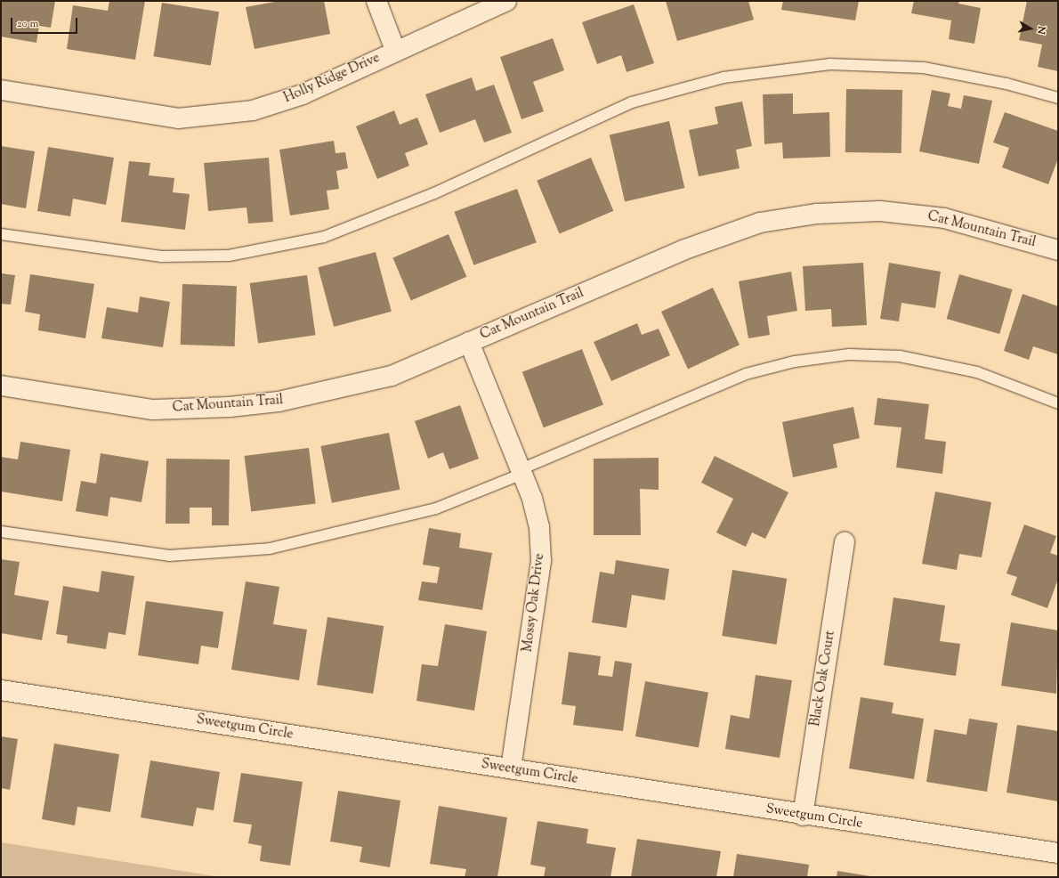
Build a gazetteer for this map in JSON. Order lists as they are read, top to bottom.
{
  "streets": {
    "street": [
      "Holly Ridge Drive",
      "Cat Mountain Trail",
      "Mossy Oak Drive",
      "Black Oak Court",
      "Sweetgum Circle"
    ]
  },
  "crossings": [
    ["Cat Mountain Trail", "Mossy Oak Drive"],
    ["Mossy Oak Drive", "Sweetgum Circle"],
    ["Black Oak Court", "Sweetgum Circle"]
  ],
  "scale_bar": "20 m",
  "north": "right"
}
